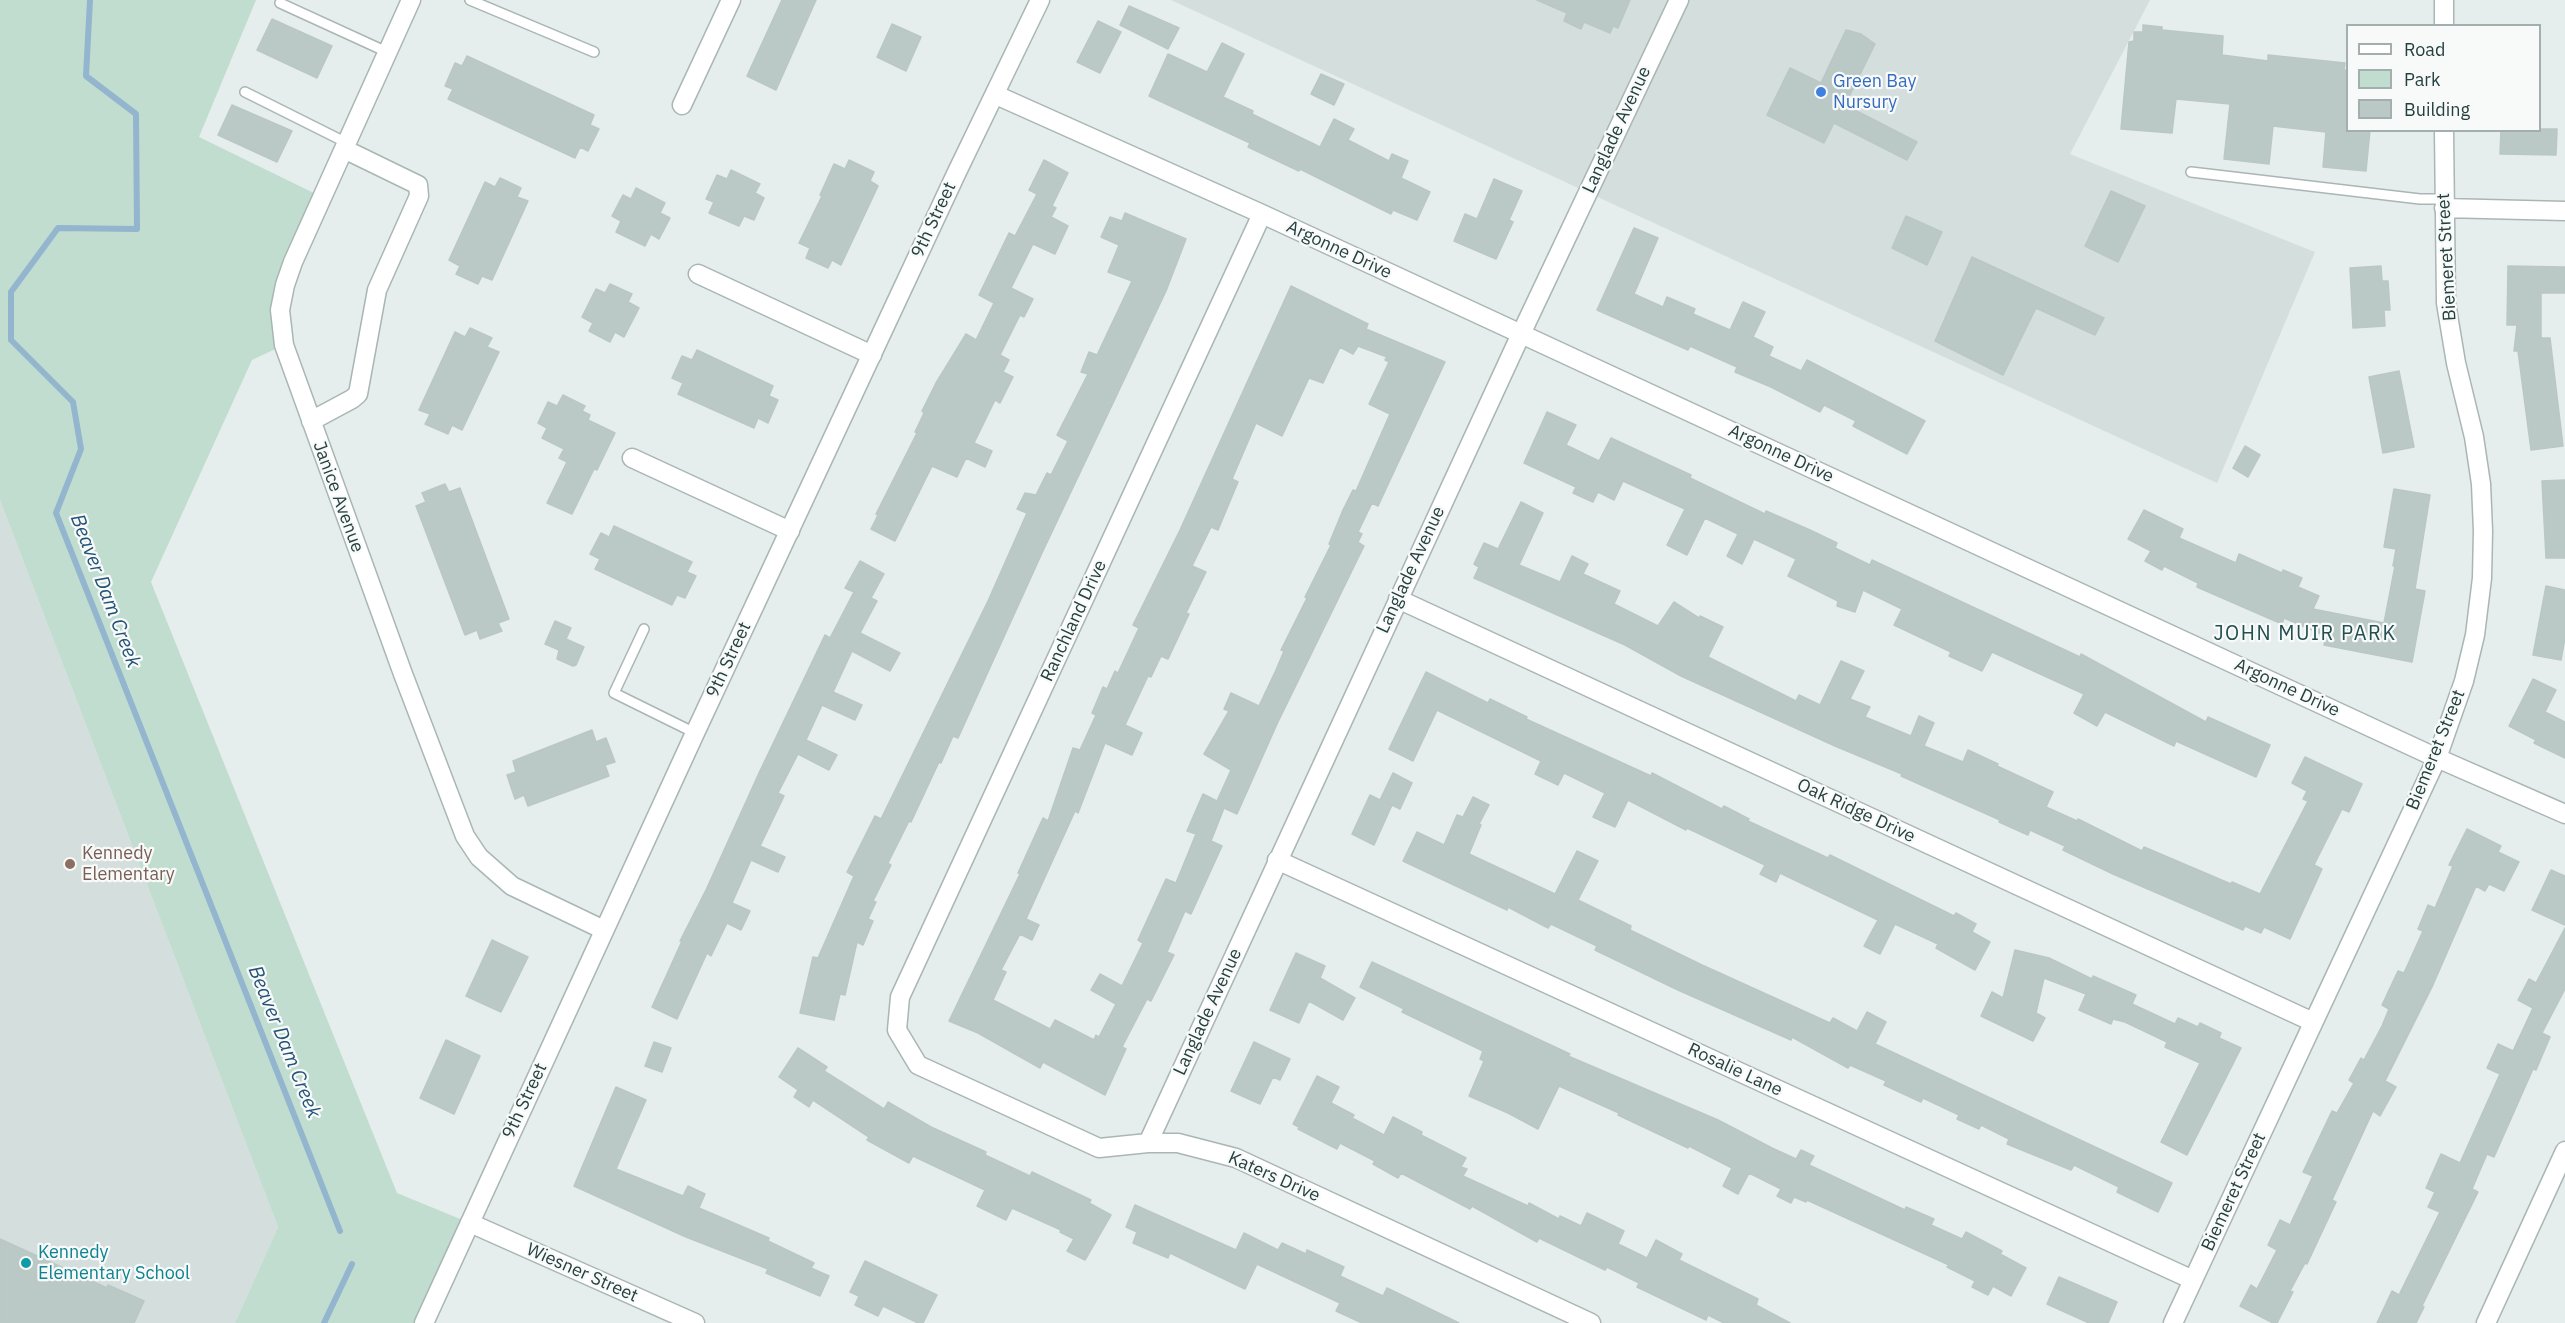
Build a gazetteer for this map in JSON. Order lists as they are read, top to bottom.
{
  "streets": {
    "street": [
      "Langlade Avenue",
      "9th Street",
      "Argonne Drive",
      "Biemeret Street",
      "Janice Avenue",
      "Ranchland Drive",
      "Oak Ridge Drive",
      "Rosalie Lane",
      "Katers Drive",
      "Wiesner Street"
    ]
  },
  "crossings": [
    ["Langlade Avenue", "Argonne Drive"],
    ["Langlade Avenue", "Oak Ridge Drive"],
    ["Langlade Avenue", "Rosalie Lane"],
    ["Langlade Avenue", "Katers Drive"],
    ["9th Street", "Argonne Drive"],
    ["9th Street", "Janice Avenue"],
    ["9th Street", "Wiesner Street"],
    ["Argonne Drive", "Biemeret Street"],
    ["Argonne Drive", "Ranchland Drive"],
    ["Biemeret Street", "Oak Ridge Drive"],
    ["Biemeret Street", "Rosalie Lane"],
    ["Ranchland Drive", "Katers Drive"]
  ],
  "districts": ["JOHN MUIR PARK"],
  "water": ["Beaver Dam Creek"],
  "places": ["Green Bay Nursury", "Kennedy Elementary", "Kennedy Elementary School"],
  "legend": ["Road", "Park", "Building"]
}
